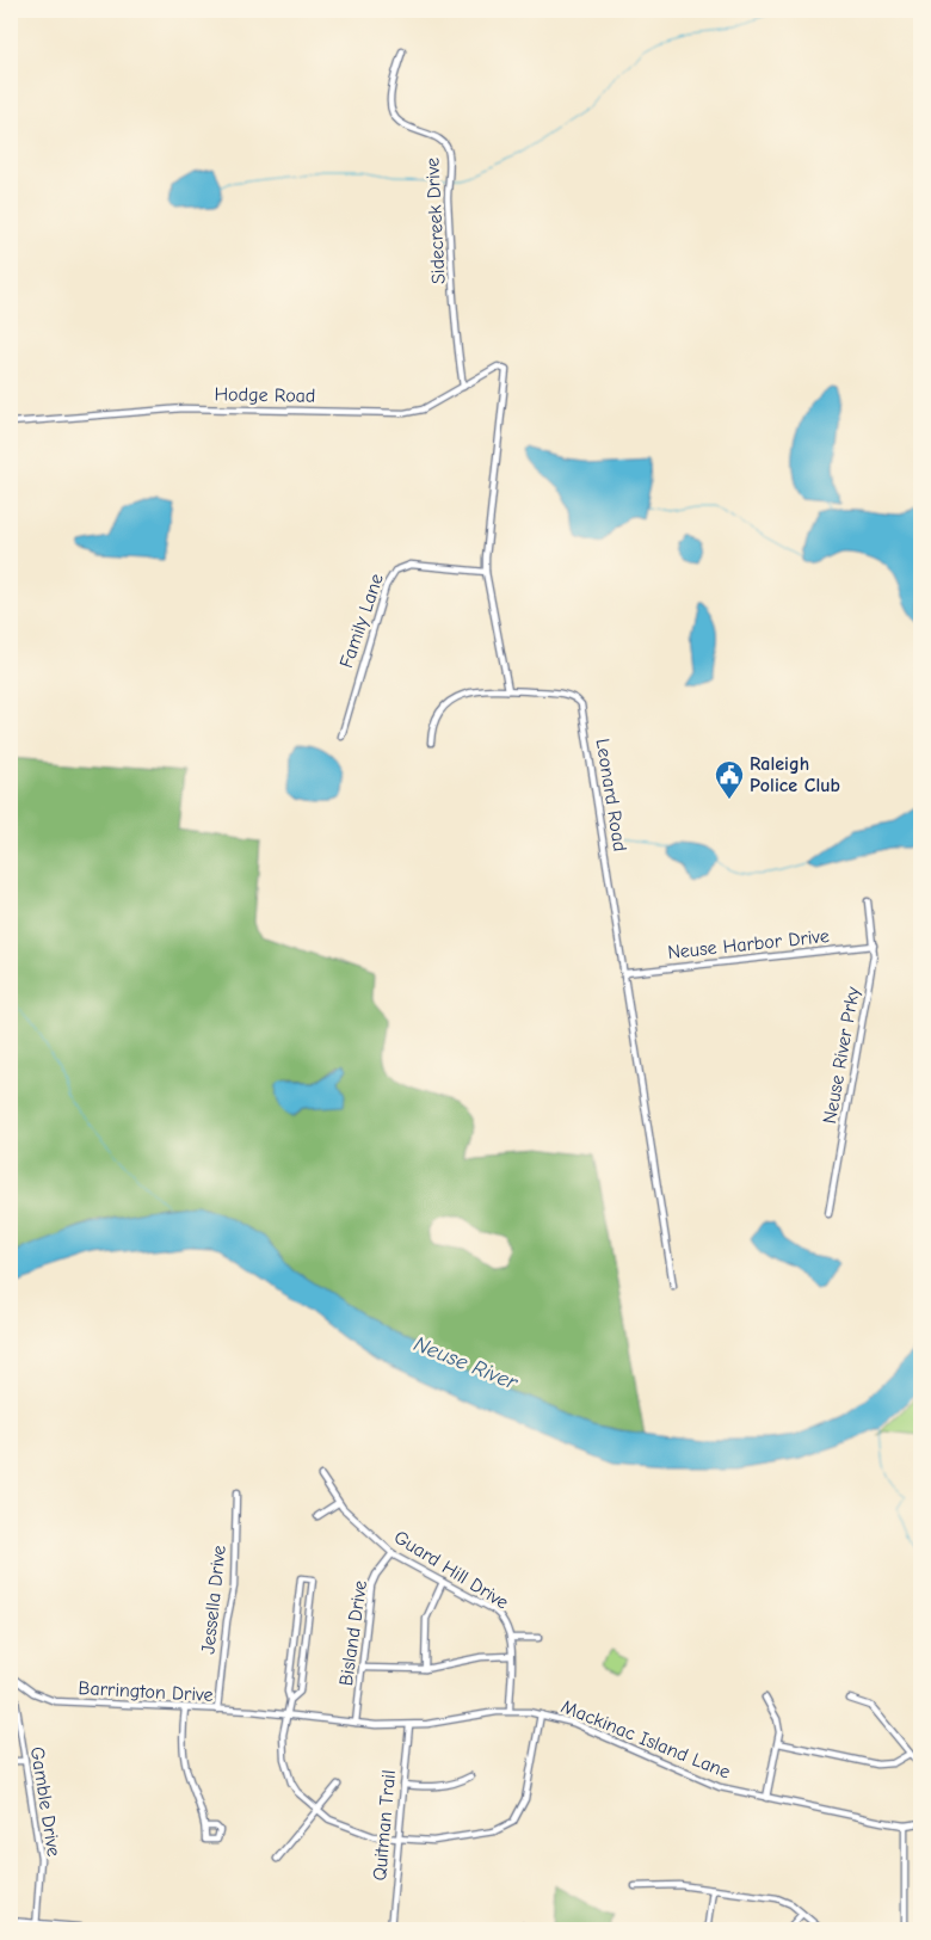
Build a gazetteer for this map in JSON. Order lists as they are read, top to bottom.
{
  "streets": {
    "street": [
      "Sidecreek Drive",
      "Hodge Road",
      "Family Lane",
      "Leonard Road",
      "Neuse Harbor Drive",
      "Neuse River Prky",
      "Guard Hill Drive",
      "Jessella Drive",
      "Bisland Drive",
      "Barrington Drive",
      "Mackinac Island Lane",
      "Gamble Drive",
      "Quitman Trail"
    ]
  },
  "crossings": [
    ["Sidecreek Drive", "Hodge Road"],
    ["Hodge Road", "Family Lane"],
    ["Leonard Road", "Neuse Harbor Drive"],
    ["Neuse Harbor Drive", "Neuse River Prky"],
    ["Guard Hill Drive", "Bisland Drive"],
    ["Guard Hill Drive", "Mackinac Island Lane"],
    ["Jessella Drive", "Barrington Drive"],
    ["Bisland Drive", "Mackinac Island Lane"],
    ["Barrington Drive", "Mackinac Island Lane"],
    ["Barrington Drive", "Gamble Drive"],
    ["Mackinac Island Lane", "Quitman Trail"]
  ],
  "water": ["Neuse River"],
  "places": {
    "public building": ["Raleigh Police Club"]
  }
}
